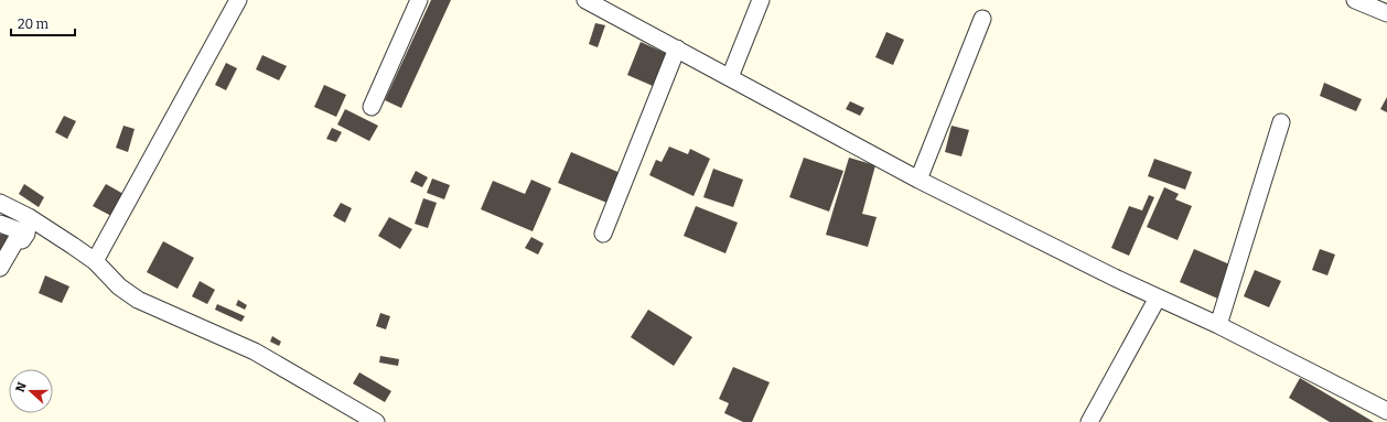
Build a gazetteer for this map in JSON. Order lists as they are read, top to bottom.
{
  "scale_bar": "20 m",
  "north": "left"
}
